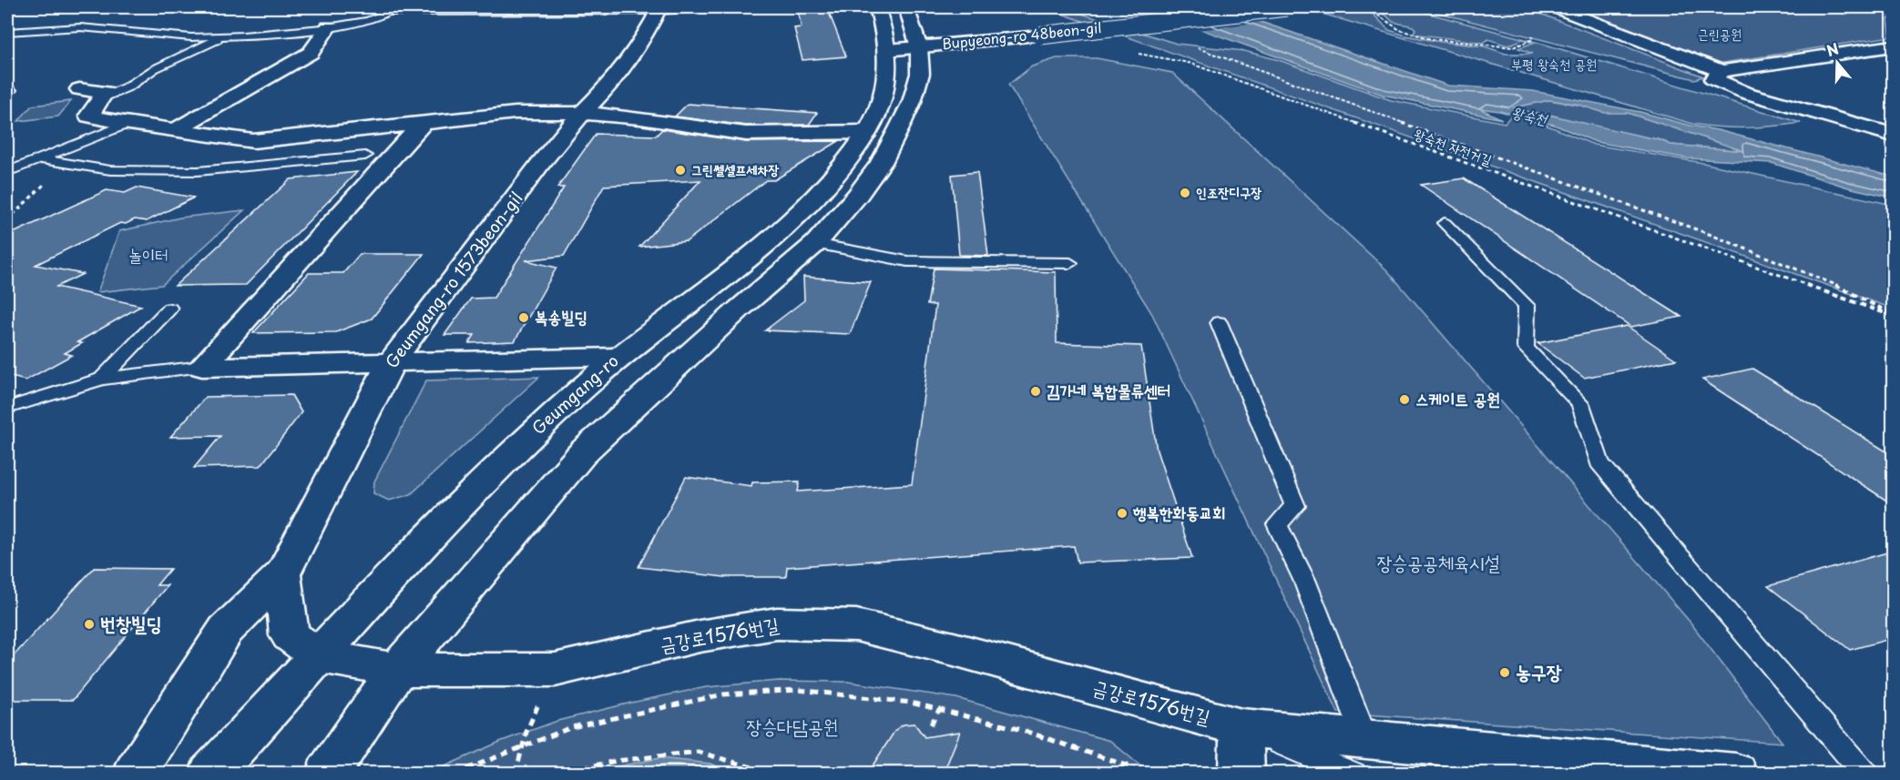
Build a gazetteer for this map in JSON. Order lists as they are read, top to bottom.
{
  "streets": {
    "street": [
      "Bupyeong-ro 48beon-gil",
      "Geumgang-ro 1573beon-gil",
      "Geumgang-ro",
      "금강로1576번길"
    ],
    "path": ["왕숙천 자전거길"]
  },
  "crossings": [
    ["Bupyeong-ro 48beon-gil", "Geumgang-ro"],
    ["Geumgang-ro", "금강로1576번길"]
  ],
  "water": ["왕숙천"],
  "parks": [
    "근린공원",
    "부평 왕숙천 공원",
    "놀이터",
    "장승공공체육시설",
    "장승다담공원"
  ],
  "places": [
    "그린쎌셀프세차장",
    "인조잔디구장",
    "복송빌딩",
    "김가네 복합물류센터",
    "스케이트 공원",
    "행복한화동교회",
    "번창빌딩",
    "농구장"
  ],
  "north": "top"
}
